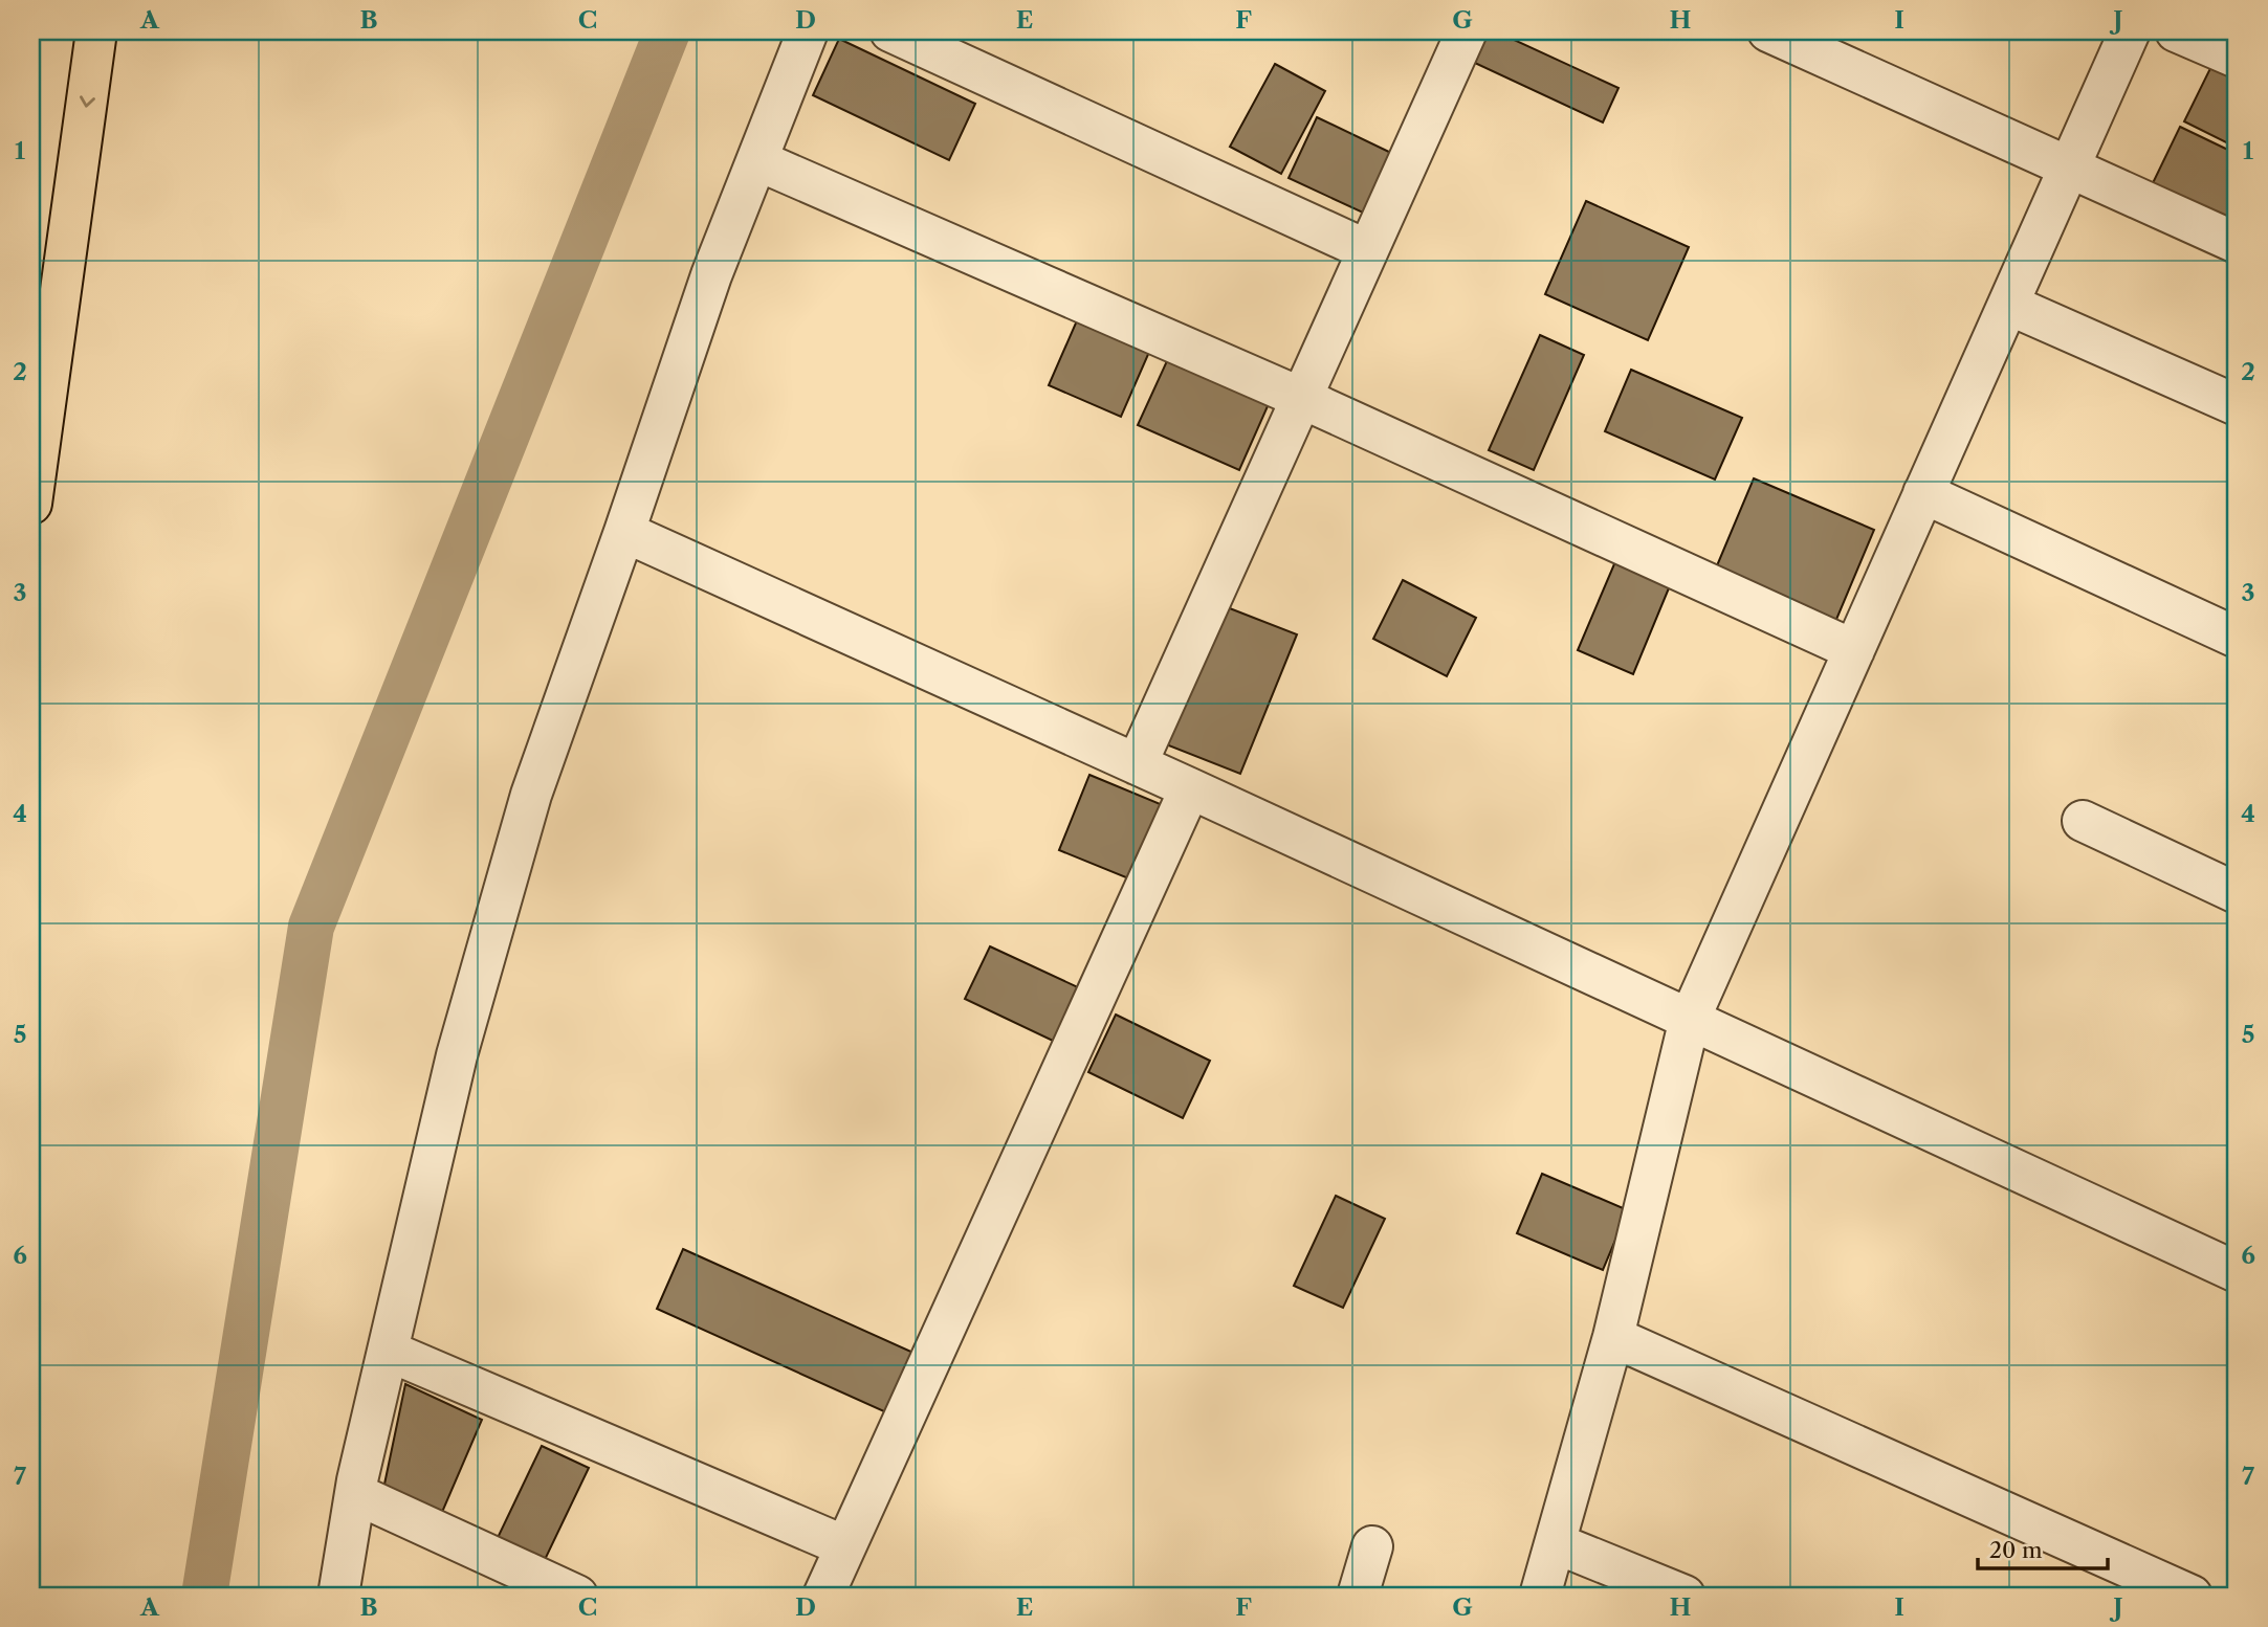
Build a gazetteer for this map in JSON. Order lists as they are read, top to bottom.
{
  "scale_bar": "20 m",
  "grid": {
    "columns": [
      "A",
      "B",
      "C",
      "D",
      "E",
      "F",
      "G",
      "H",
      "I",
      "J"
    ],
    "rows": [
      "1",
      "2",
      "3",
      "4",
      "5",
      "6",
      "7"
    ]
  }
}
